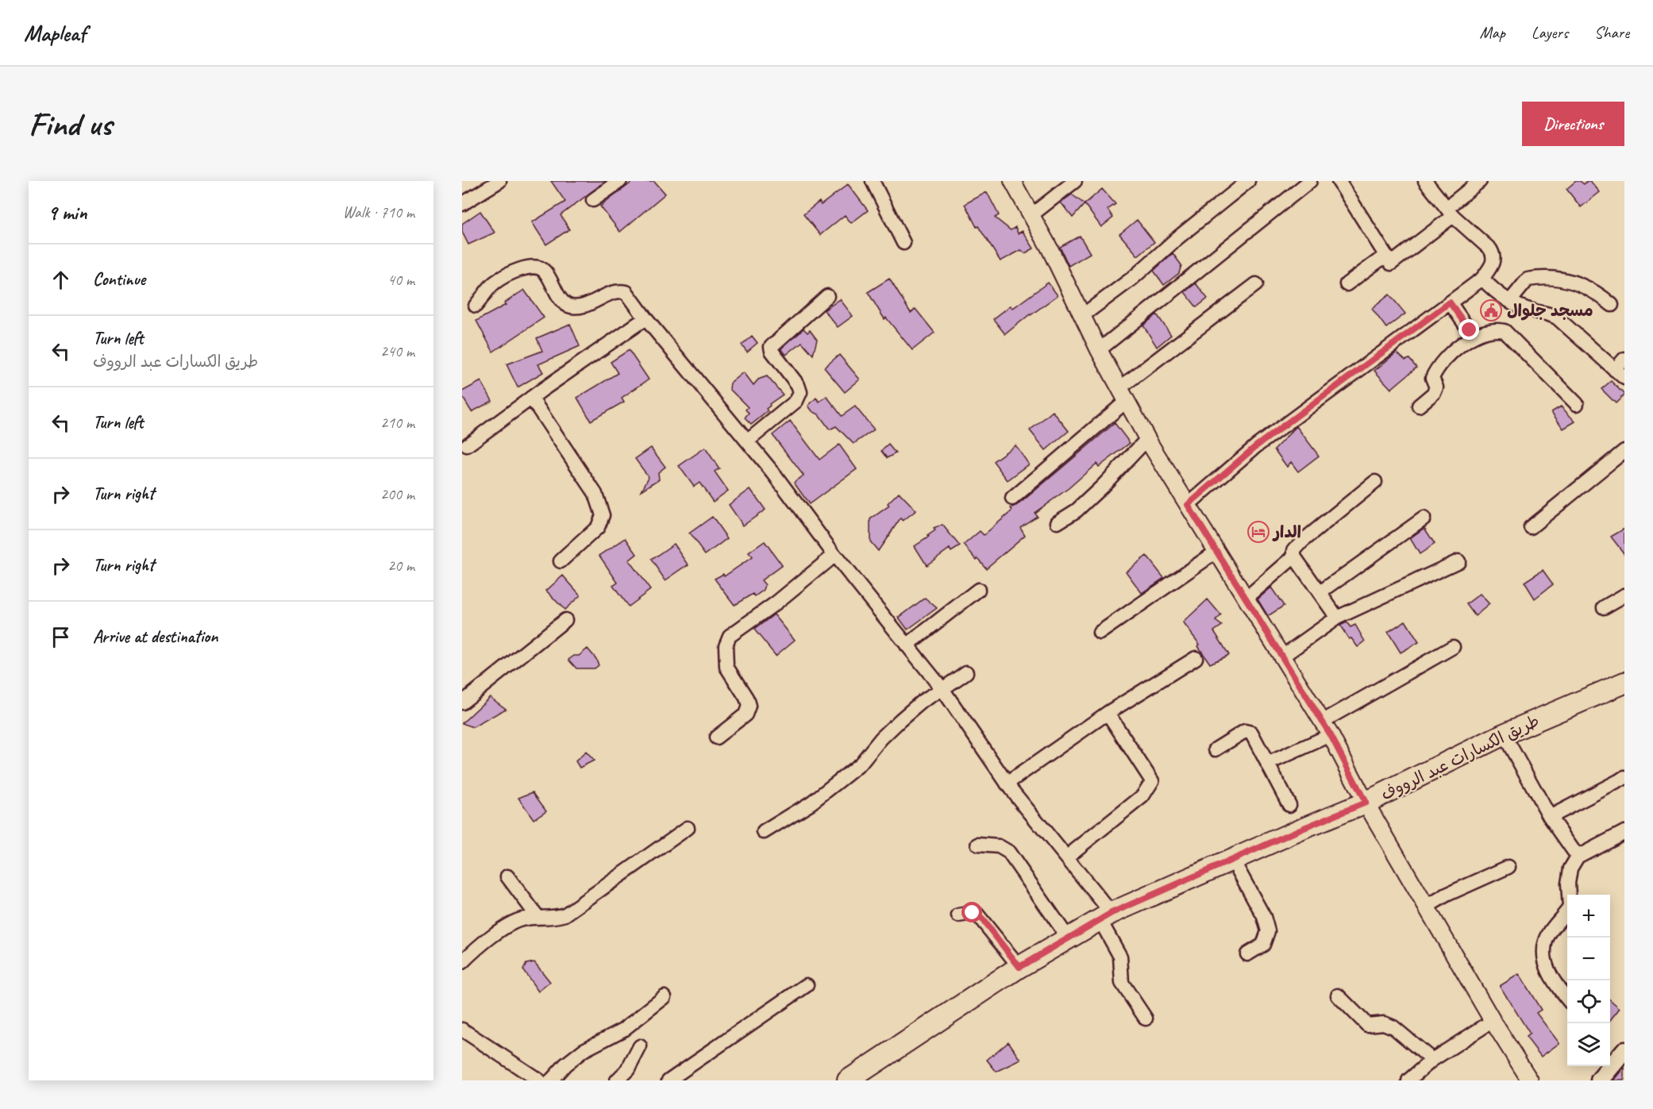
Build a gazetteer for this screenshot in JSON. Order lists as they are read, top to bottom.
{
  "streets": {
    "main road": ["طريق الكسارات عبد الرووف"]
  },
  "places": {
    "public building": ["مسجد جلوال"],
    "hotel": ["الدار"]
  },
  "page": {
    "header": "Mapleaf",
    "nav": ["Map", "Layers", "Share"],
    "buttons": "Directions",
    "title": "Find us",
    "heading": ["9 min", "Walk · 710 m"],
    "list": [
      ["Continue", "40 m"],
      ["Turn left", "طريق الكسارات عبد الرووف", "240 m"],
      ["Turn left", "210 m"],
      ["Turn right", "200 m"],
      ["Turn right", "20 m"],
      "Arrive at destination"
    ],
    "map_buttons": ["+", "−"]
  }
}
